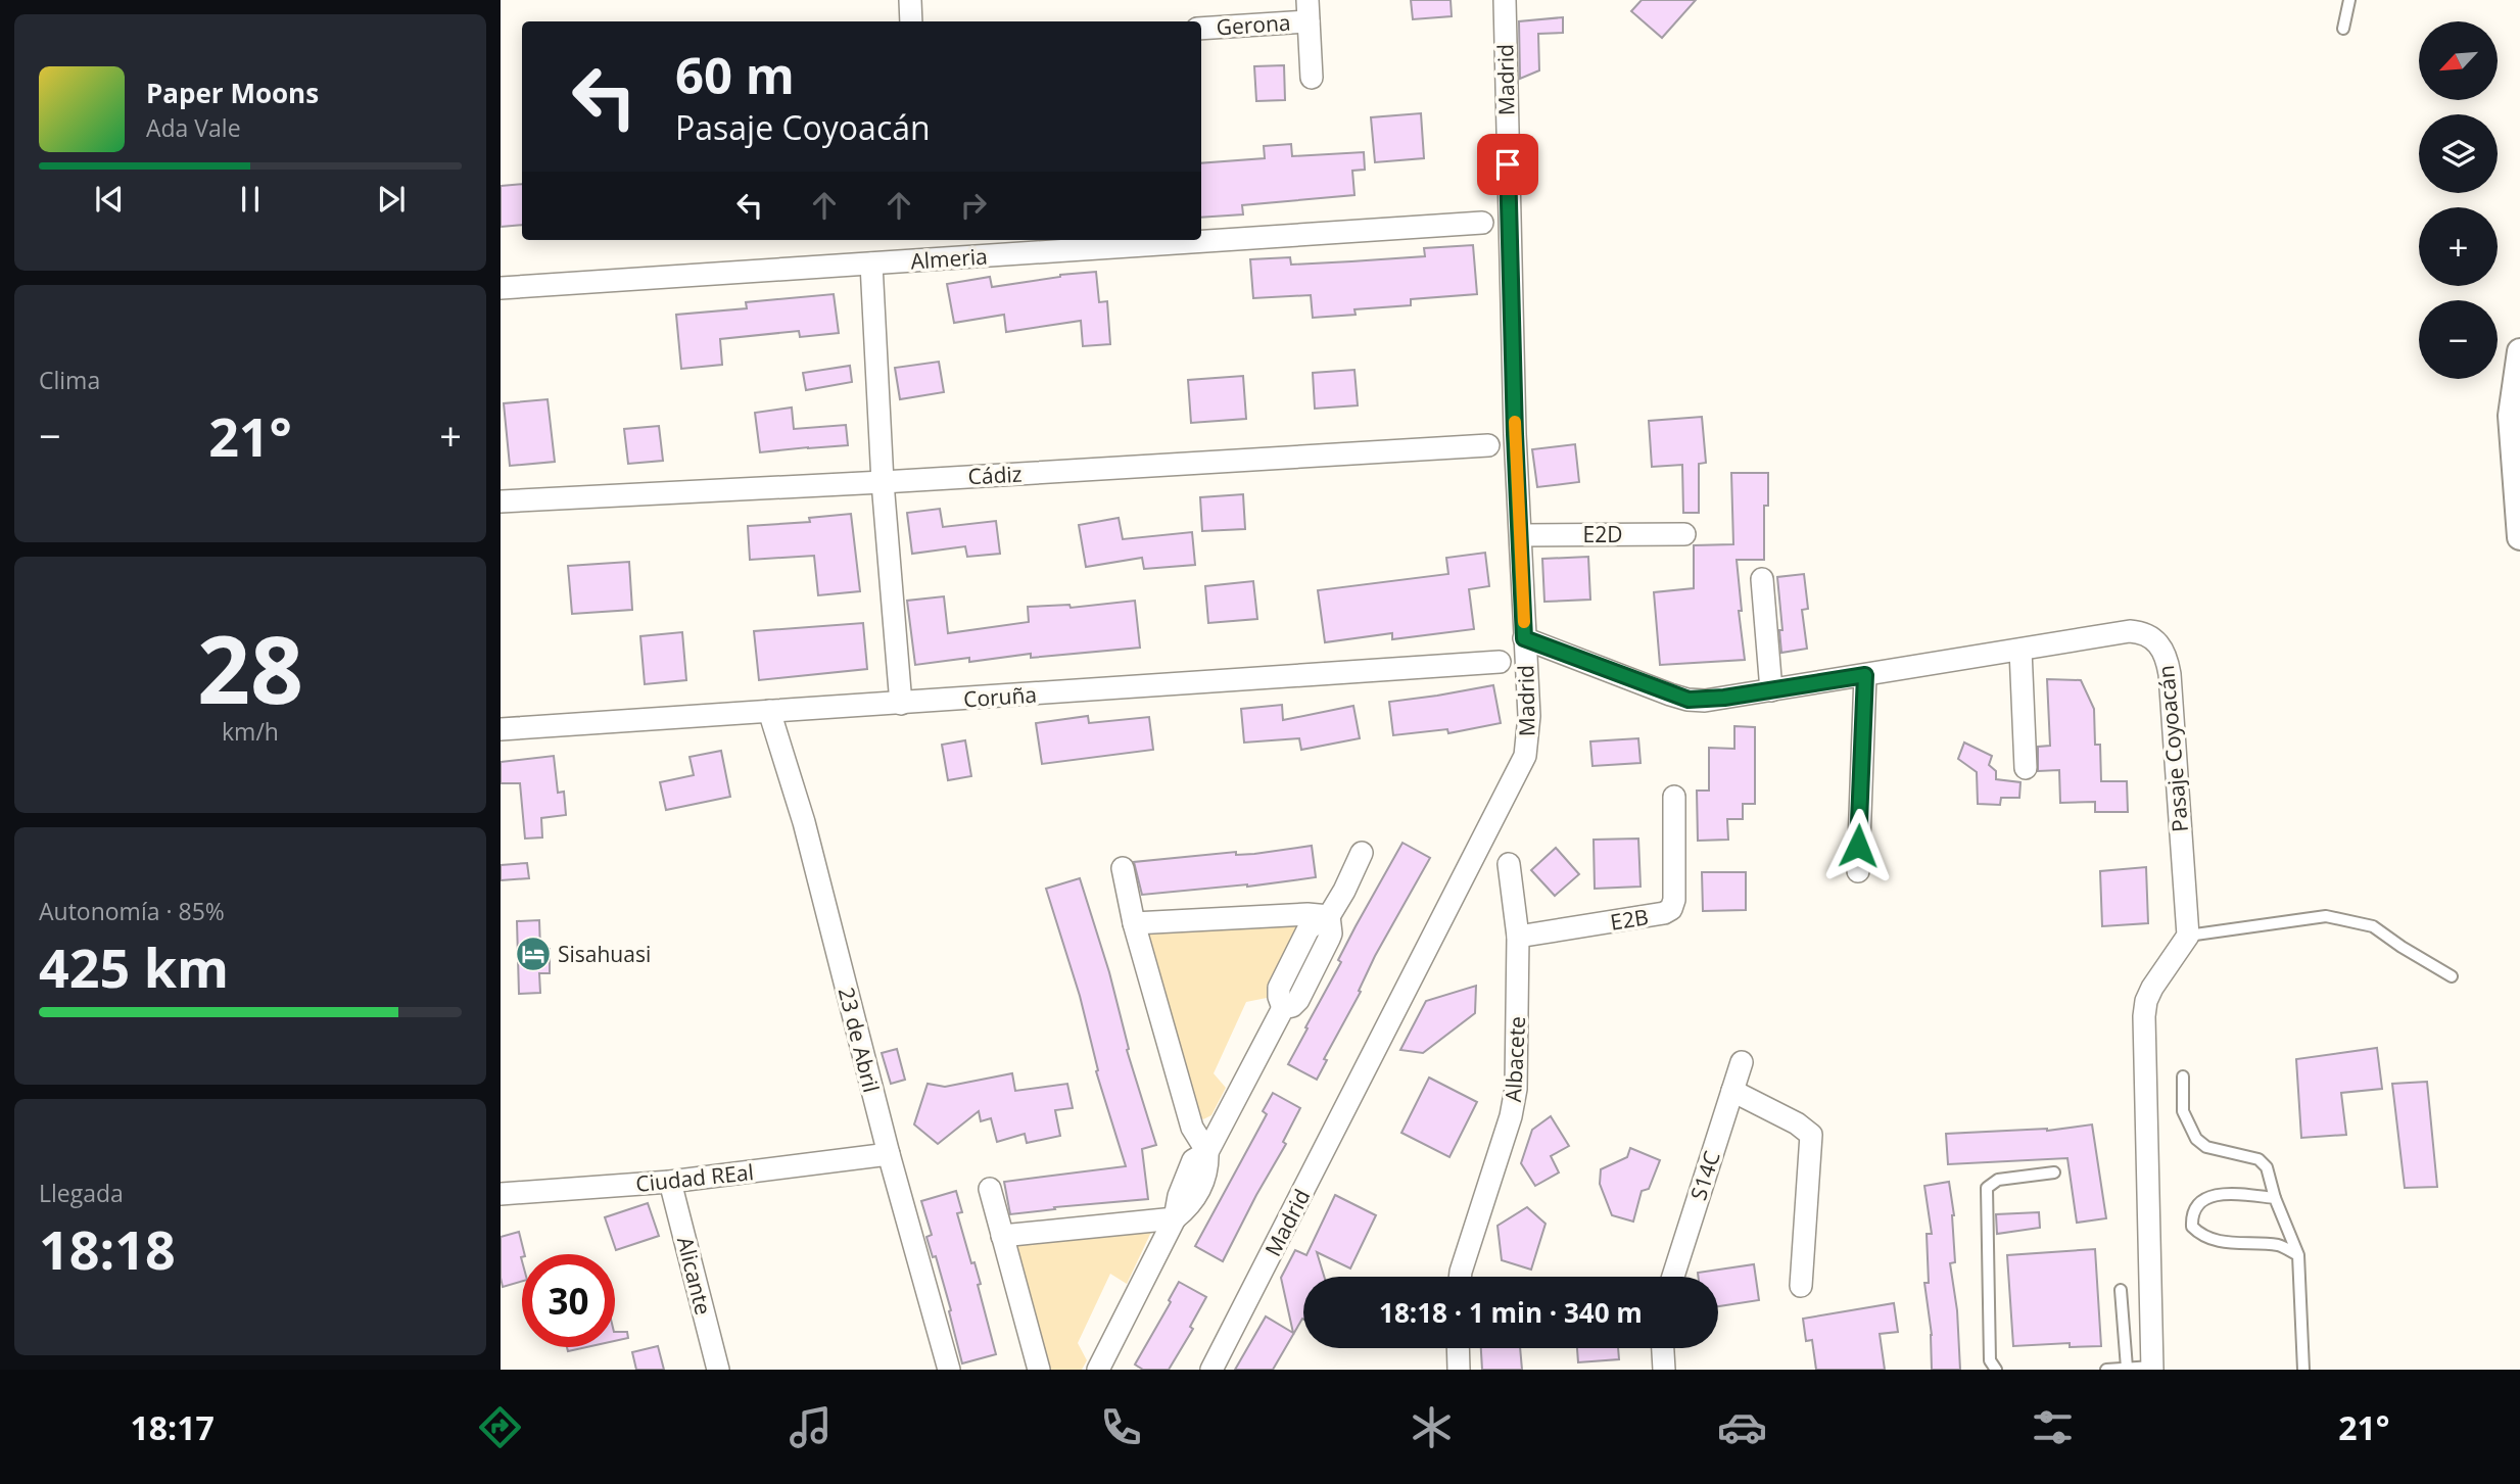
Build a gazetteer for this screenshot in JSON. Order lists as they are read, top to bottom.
{
  "streets": {
    "street": [
      "Gerona",
      "Madrid",
      "Almeria",
      "Cádiz",
      "E2D",
      "Coruña",
      "Pasaje Coyoacán",
      "E2B",
      "23 de Abril",
      "Albacete",
      "S14C",
      "Ciudad REal",
      "Alicante"
    ]
  },
  "crossings": [
    ["Madrid", "E2D"],
    ["Madrid", "Pasaje Coyoacán"],
    ["Coruña", "23 de Abril"],
    ["E2B", "Albacete"],
    ["23 de Abril", "Ciudad REal"],
    ["Ciudad REal", "Alicante"]
  ],
  "places": {
    "hotel": ["Sisahuasi"]
  },
  "north": "bottom left",
  "page": {
    "map_buttons": ["+", "−"],
    "turn": ["60 m", "Pasaje Coyoacán"],
    "song": ["Paper Moons", "Ada Vale"],
    "tile": [
      "Clima",
      ["28", "km/h"],
      ["Autonomía · 85%", "425 km"],
      ["Llegada", "18:18"]
    ],
    "heat": ["−", "21°", "+"],
    "limit": "30",
    "trip": "18:18 · 1 min · 340 m",
    "tabs": ["18:17", "21°"]
  }
}
